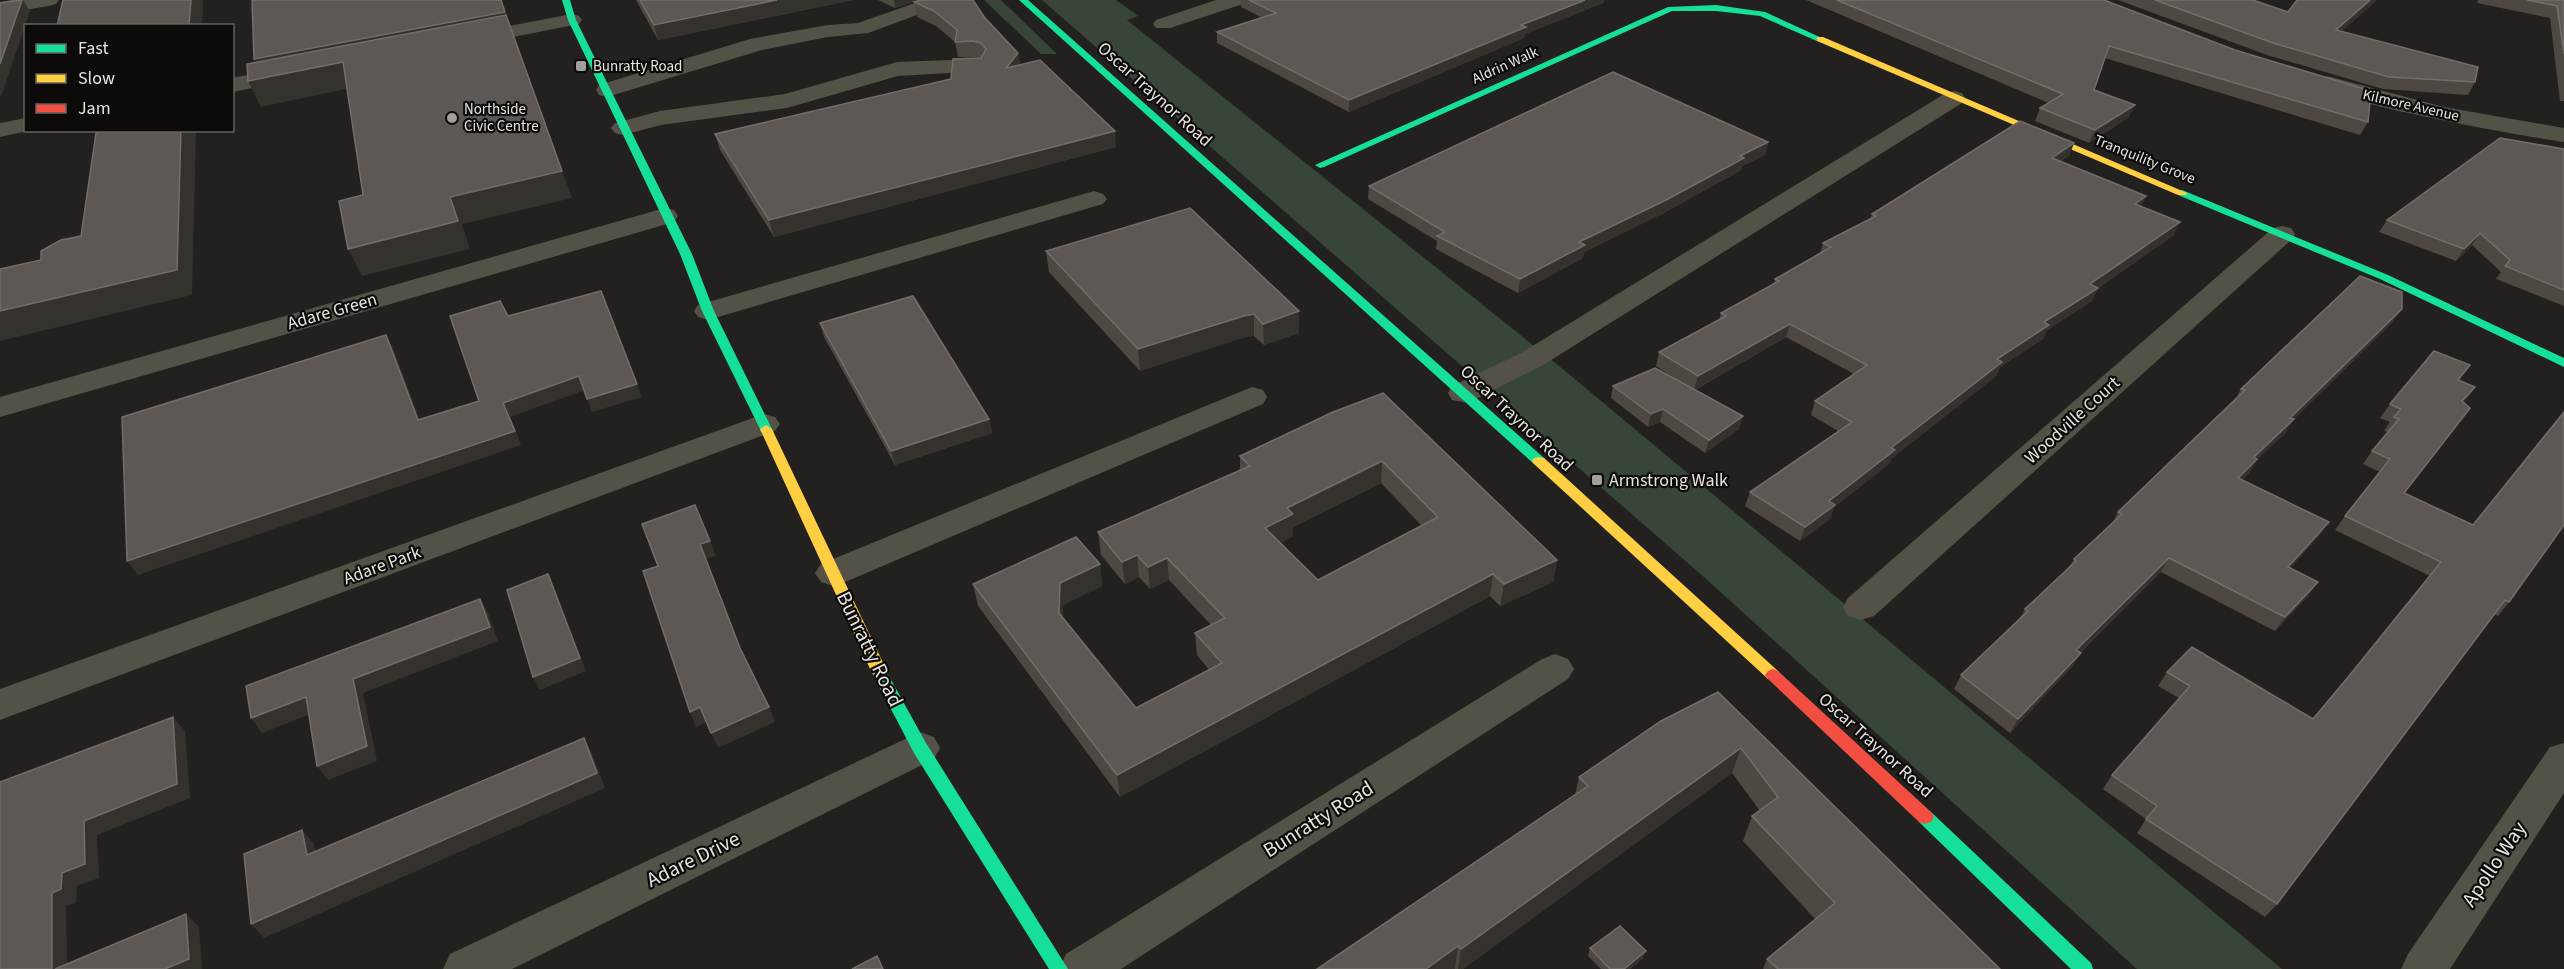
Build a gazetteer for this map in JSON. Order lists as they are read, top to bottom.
{
  "streets": {
    "street": [
      "Aldrin Walk",
      "Oscar Traynor Road",
      "Kilmore Avenue",
      "Tranquility Grove",
      "Adare Green",
      "Woodville Court",
      "Adare Park",
      "Bunratty Road",
      "Adare Drive",
      "Apollo Way"
    ]
  },
  "crossings": [
    ["Aldrin Walk", "Tranquility Grove"],
    ["Tranquility Grove", "Woodville Court"],
    ["Adare Green", "Bunratty Road"],
    ["Adare Park", "Bunratty Road"],
    ["Bunratty Road", "Adare Drive"]
  ],
  "places": {
    "transit": ["Bunratty Road", "Armstrong Walk"],
    "other": ["Northside Civic Centre"]
  },
  "legend": ["Fast", "Slow", "Jam"]
}
